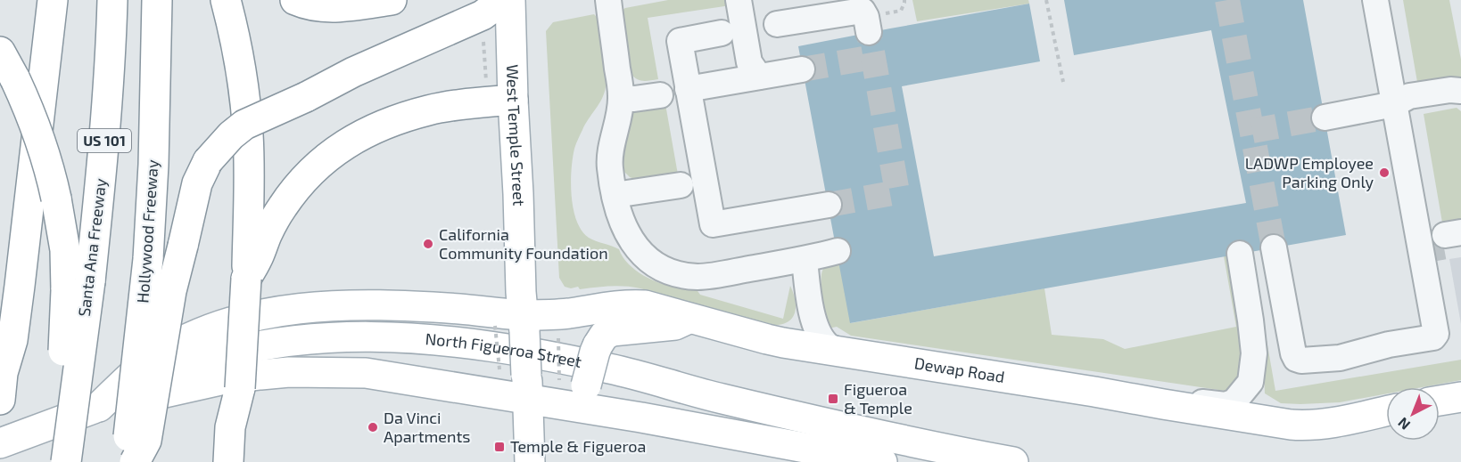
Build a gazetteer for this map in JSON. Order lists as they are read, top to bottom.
{
  "streets": {
    "main road": [
      "West Temple Street",
      "US 101",
      "Hollywood Freeway",
      "Santa Ana Freeway",
      "North Figueroa Street",
      "Dewap Road"
    ]
  },
  "crossings": [
    ["West Temple Street", "Dewap Road"],
    ["North Figueroa Street", "Dewap Road"]
  ],
  "places": {
    "other": ["LADWP Employee Parking Only", "California Community Foundation", "Da Vinci Apartments"],
    "transit": ["Figueroa & Temple", "Temple & Figueroa"]
  },
  "north": "bottom left"
}
